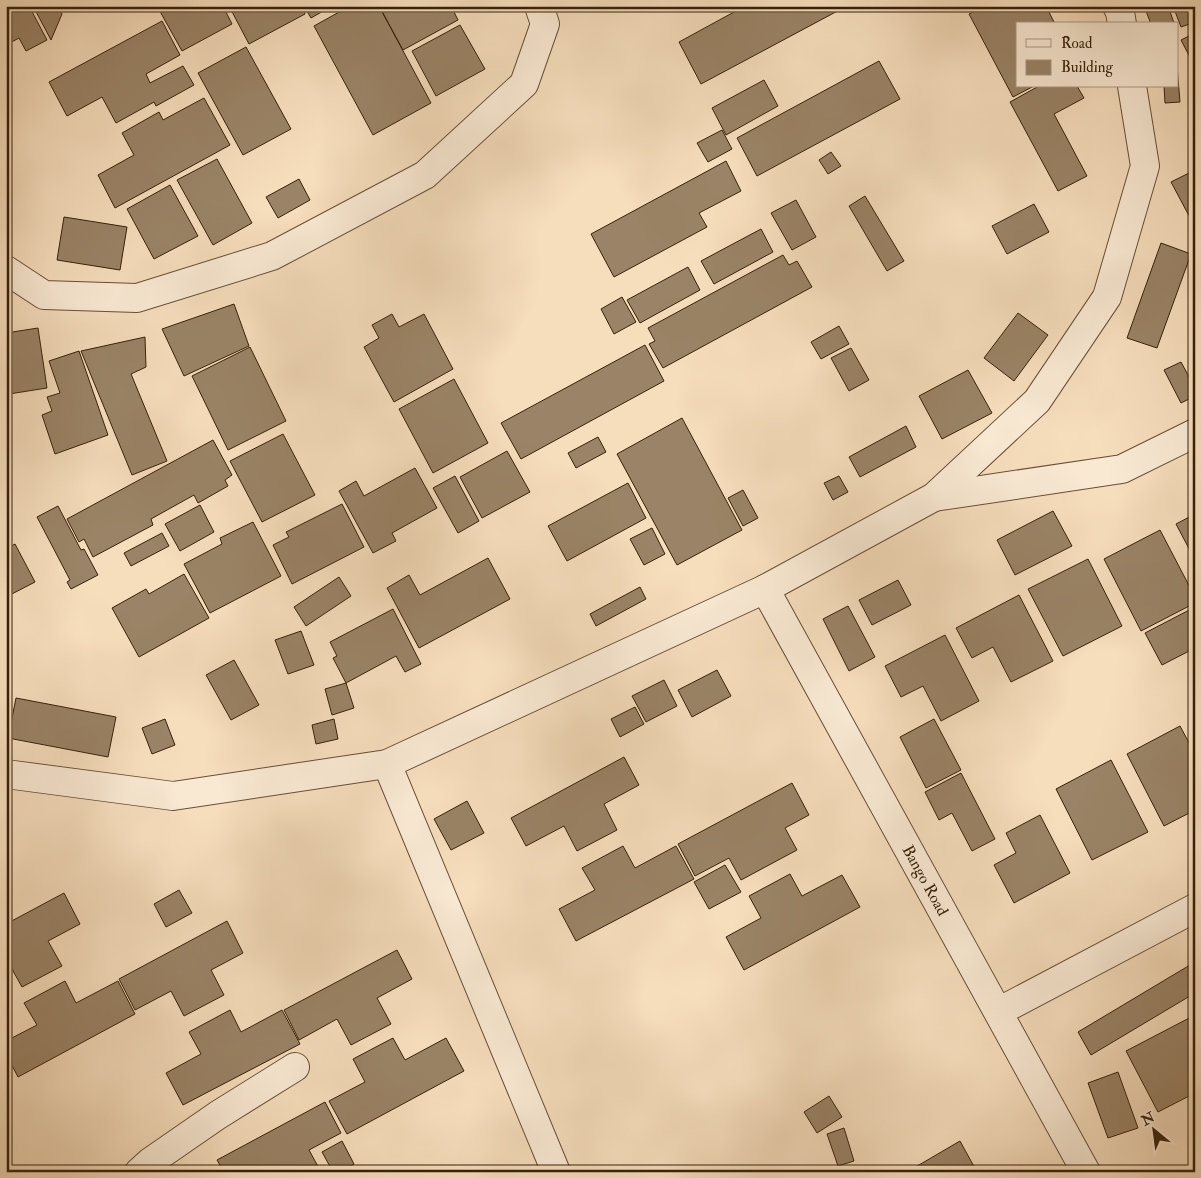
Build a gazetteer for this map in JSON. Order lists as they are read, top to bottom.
{
  "streets": {
    "street": ["Bango Road"]
  },
  "legend": ["Road", "Building"],
  "north": "top left"
}
